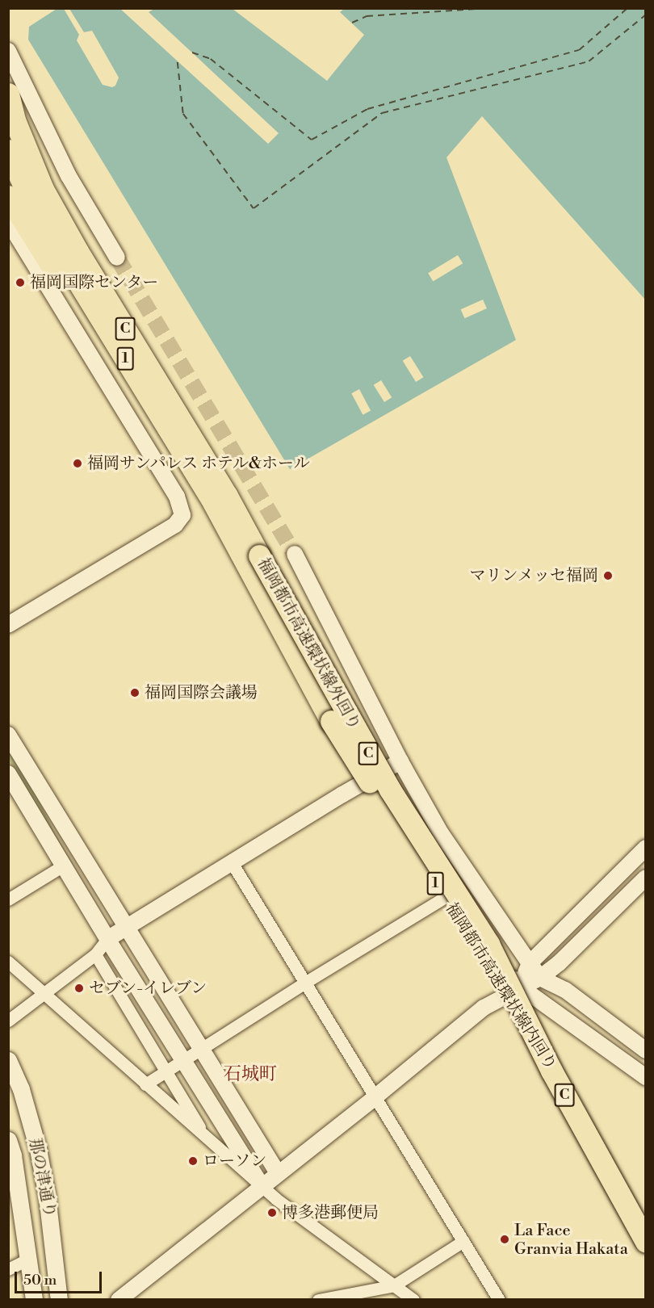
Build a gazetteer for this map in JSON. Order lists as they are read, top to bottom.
{
  "streets": {
    "highway": [
      "C",
      "1",
      "福岡都市高速環状線外回り",
      "福岡都市高速環状線内回り"
    ],
    "main road": ["那の津通り"]
  },
  "crossings": [
    ["C", "福岡都市高速環状線内回り"]
  ],
  "districts": ["石城町"],
  "places": [
    "福岡国際センター",
    "福岡サンパレス ホテル&ホール",
    "マリンメッセ福岡",
    "福岡国際会議場",
    "セブン-イレブン",
    "ローソン",
    "博多港郵便局",
    "La Face Granvia Hakata"
  ],
  "scale_bar": "50 m"
}
